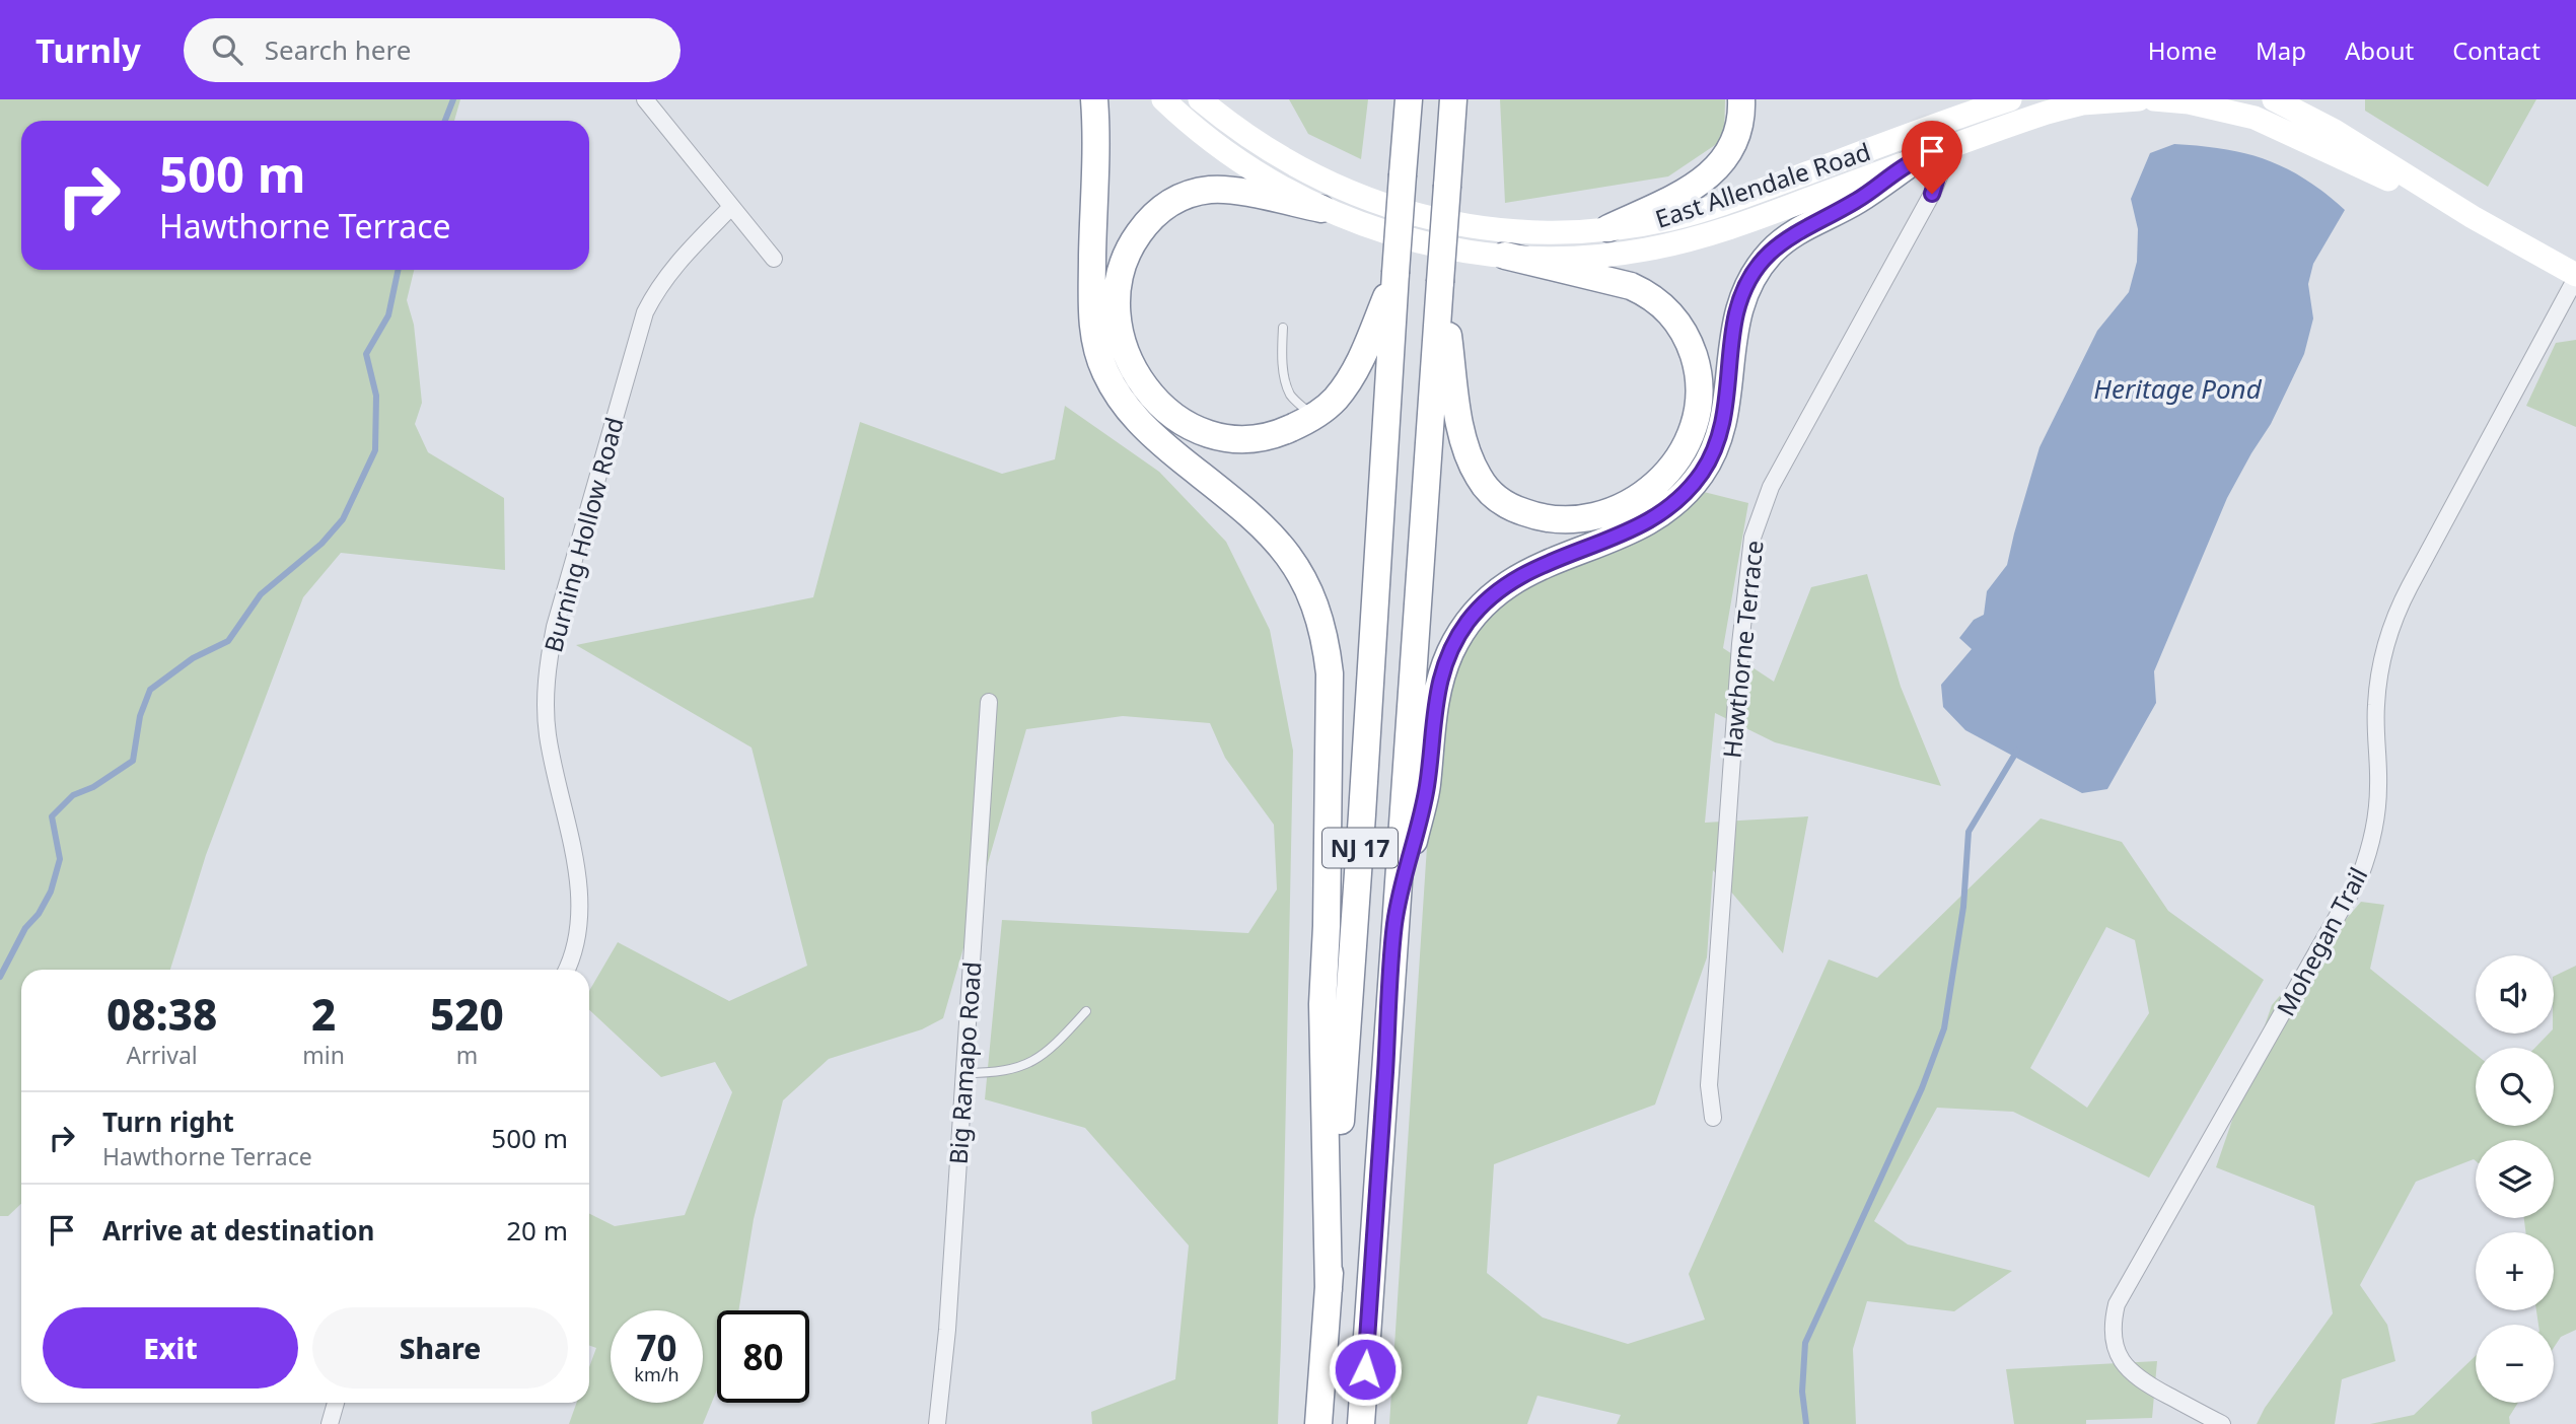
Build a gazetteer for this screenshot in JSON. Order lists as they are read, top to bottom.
{
  "streets": {
    "highway": ["NJ 17"],
    "main road": ["East Allendale Road", "Hawthorne Terrace"],
    "street": ["Burning Hollow Road", "Mohegan Trail", "Big Ramapo Road"]
  },
  "crossings": [
    ["East Allendale Road", "Hawthorne Terrace"]
  ],
  "water": ["Heritage Pond"],
  "page": {
    "header": "Turnly",
    "search": "Search here",
    "nav": [
      "Home",
      "Map",
      "About",
      "Contact"
    ],
    "turn": ["500 m", "Hawthorne Terrace"],
    "map_buttons": ["+", "−"],
    "eta": [
      "08:38",
      "Arrival",
      "2",
      "min",
      "520",
      "m"
    ],
    "list": [
      {
        "name": "Turn right",
        "note": "Hawthorne Terrace",
        "value": "500 m"
      },
      {
        "name": "Arrive at destination",
        "value": "20 m"
      }
    ],
    "buttons": ["Exit", "Share"],
    "speed": "70 km/h",
    "limit": "80"
  }
}
